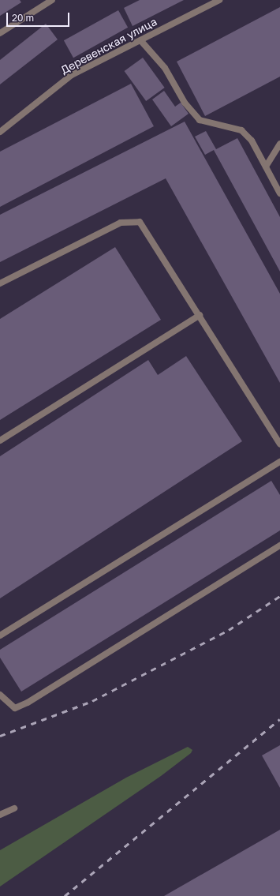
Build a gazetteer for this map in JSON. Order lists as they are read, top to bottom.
{
  "streets": {
    "lane": ["Деревенская улица"]
  },
  "scale_bar": "20 m"
}
